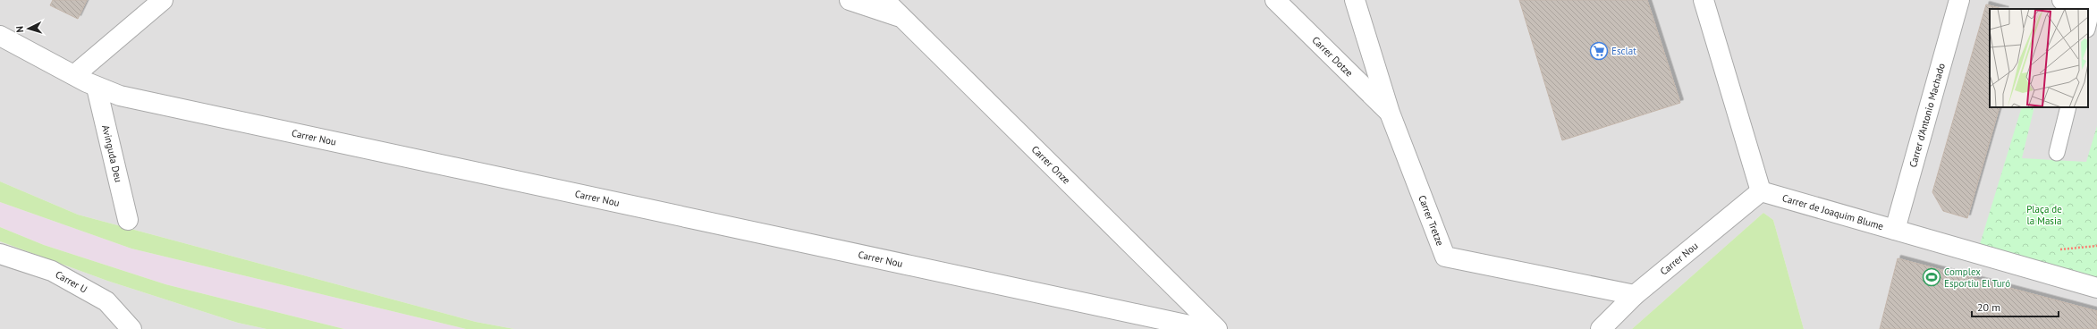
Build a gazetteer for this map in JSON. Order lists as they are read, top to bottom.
{
  "streets": {
    "street": [
      "Carrer Dotze",
      "Carrer d'Antonio Machado",
      "Carrer Nou",
      "Avinguda Deu",
      "Carrer Onze",
      "Carrer de Joaquim Blume",
      "Carrer Tretze",
      "Carrer U"
    ]
  },
  "crossings": [
    ["Carrer Dotze", "Carrer Tretze"],
    ["Carrer d'Antonio Machado", "Carrer de Joaquim Blume"],
    ["Carrer Nou", "Avinguda Deu"],
    ["Carrer Nou", "Carrer de Joaquim Blume"],
    ["Carrer Nou", "Carrer Tretze"]
  ],
  "parks": ["Plaça de la Masia"],
  "places": {
    "supermarket": ["Esclat"],
    "sports": ["Complex Esportiu El Turó"]
  },
  "scale_bar": "20 m",
  "north": "left"
}
